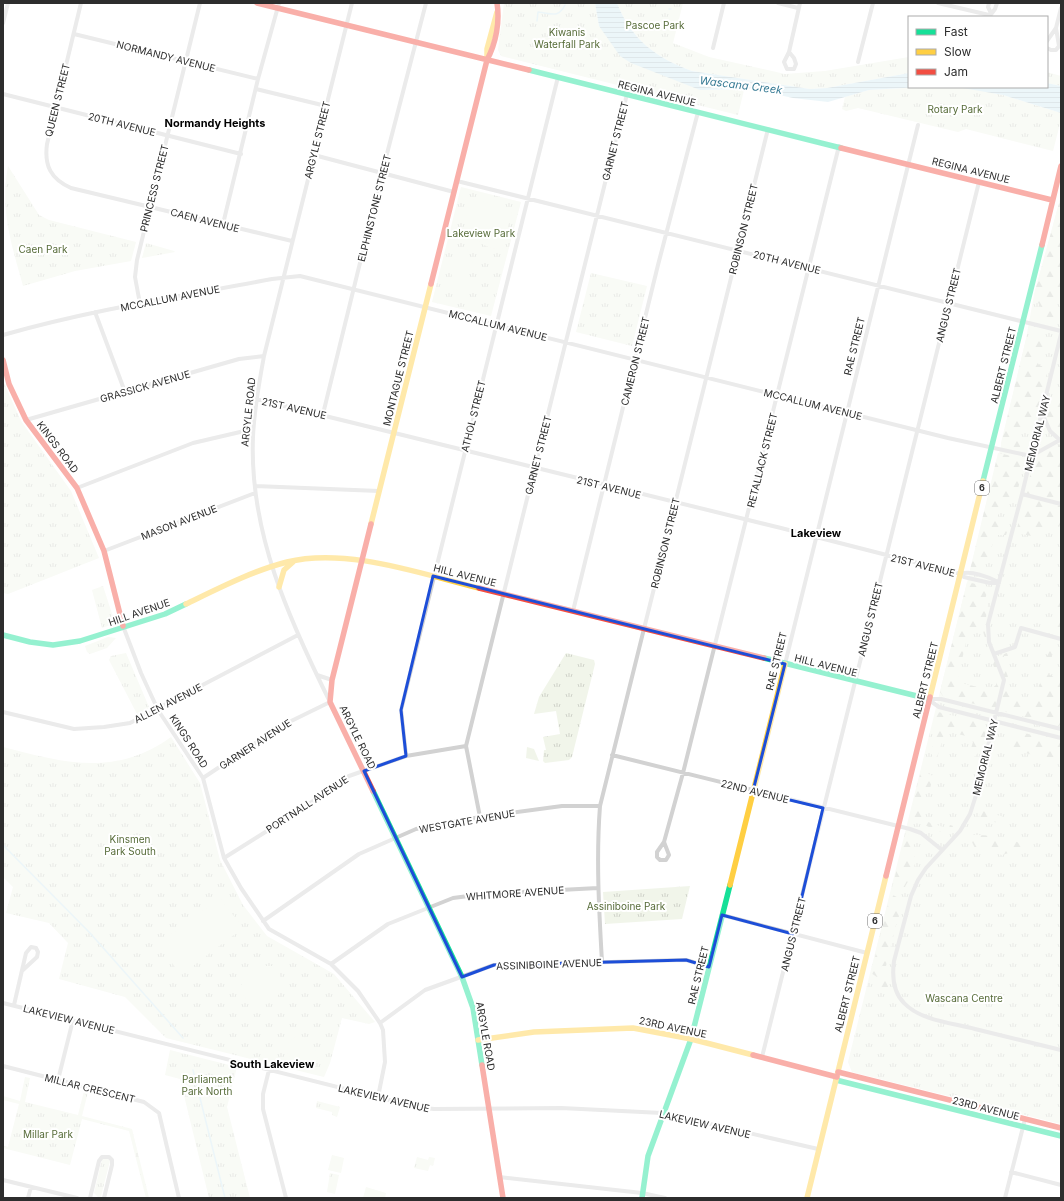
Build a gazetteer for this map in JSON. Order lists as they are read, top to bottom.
{
  "streets": {
    "street": [
      "NORMANDY AVENUE",
      "REGINA AVENUE",
      "QUEEN STREET",
      "20TH AVENUE",
      "ARGYLE STREET",
      "GARNET STREET",
      "PRINCESS STREET",
      "ELPHINSTONE STREET",
      "CAEN AVENUE",
      "ROBINSON STREET",
      "MCCALLUM AVENUE",
      "ANGUS STREET",
      "RAE STREET",
      "CAMERON STREET",
      "ALBERT STREET",
      "MONTAGUE STREET",
      "GRASSICK AVENUE",
      "21ST AVENUE",
      "ARGYLE ROAD",
      "ATHOL STREET",
      "MEMORIAL WAY",
      "KINGS ROAD",
      "RETALLACK STREET",
      "6",
      "MASON AVENUE",
      "HILL AVENUE",
      "ALLEN AVENUE",
      "GARNER AVENUE",
      "22ND AVENUE",
      "PORTNALL AVENUE",
      "WESTGATE AVENUE",
      "WHITMORE AVENUE",
      "ASSINIBOINE AVENUE",
      "LAKEVIEW AVENUE",
      "23RD AVENUE",
      "MILLAR CRESCENT"
    ]
  },
  "crossings": [
    ["NORMANDY AVENUE", "QUEEN STREET"],
    ["NORMANDY AVENUE", "PRINCESS STREET"],
    ["REGINA AVENUE", "ARGYLE STREET"],
    ["REGINA AVENUE", "GARNET STREET"],
    ["REGINA AVENUE", "ELPHINSTONE STREET"],
    ["REGINA AVENUE", "ROBINSON STREET"],
    ["REGINA AVENUE", "ANGUS STREET"],
    ["REGINA AVENUE", "RAE STREET"],
    ["REGINA AVENUE", "CAMERON STREET"],
    ["REGINA AVENUE", "ALBERT STREET"],
    ["REGINA AVENUE", "MONTAGUE STREET"],
    ["REGINA AVENUE", "ATHOL STREET"],
    ["REGINA AVENUE", "RETALLACK STREET"],
    ["QUEEN STREET", "20TH AVENUE"],
    ["QUEEN STREET", "CAEN AVENUE"],
    ["20TH AVENUE", "GARNET STREET"],
    ["20TH AVENUE", "PRINCESS STREET"],
    ["20TH AVENUE", "ROBINSON STREET"],
    ["20TH AVENUE", "ANGUS STREET"],
    ["20TH AVENUE", "RAE STREET"],
    ["20TH AVENUE", "CAMERON STREET"],
    ["20TH AVENUE", "ALBERT STREET"],
    ["20TH AVENUE", "MONTAGUE STREET"],
    ["20TH AVENUE", "ATHOL STREET"],
    ["20TH AVENUE", "RETALLACK STREET"],
    ["ARGYLE STREET", "CAEN AVENUE"],
    ["ARGYLE STREET", "MCCALLUM AVENUE"],
    ["ARGYLE STREET", "ARGYLE ROAD"],
    ["GARNET STREET", "MCCALLUM AVENUE"],
    ["GARNET STREET", "21ST AVENUE"],
    ["GARNET STREET", "HILL AVENUE"],
    ["GARNET STREET", "PORTNALL AVENUE"],
    ["GARNET STREET", "WESTGATE AVENUE"],
    ["PRINCESS STREET", "CAEN AVENUE"],
    ["PRINCESS STREET", "MCCALLUM AVENUE"],
    ["ELPHINSTONE STREET", "MCCALLUM AVENUE"],
    ["ELPHINSTONE STREET", "21ST AVENUE"],
    ["ROBINSON STREET", "MCCALLUM AVENUE"],
    ["ROBINSON STREET", "21ST AVENUE"],
    ["ROBINSON STREET", "HILL AVENUE"],
    ["ROBINSON STREET", "22ND AVENUE"],
    ["ROBINSON STREET", "WESTGATE AVENUE"],
    ["ROBINSON STREET", "WHITMORE AVENUE"],
    ["ROBINSON STREET", "ASSINIBOINE AVENUE"],
    ["MCCALLUM AVENUE", "ANGUS STREET"],
    ["MCCALLUM AVENUE", "RAE STREET"],
    ["MCCALLUM AVENUE", "CAMERON STREET"],
    ["MCCALLUM AVENUE", "ALBERT STREET"],
    ["MCCALLUM AVENUE", "MONTAGUE STREET"],
    ["MCCALLUM AVENUE", "ARGYLE ROAD"],
    ["MCCALLUM AVENUE", "ATHOL STREET"],
    ["MCCALLUM AVENUE", "MEMORIAL WAY"],
    ["MCCALLUM AVENUE", "RETALLACK STREET"],
    ["ANGUS STREET", "21ST AVENUE"],
    ["ANGUS STREET", "HILL AVENUE"],
    ["ANGUS STREET", "22ND AVENUE"],
    ["ANGUS STREET", "23RD AVENUE"],
    ["RAE STREET", "21ST AVENUE"],
    ["RAE STREET", "HILL AVENUE"],
    ["RAE STREET", "22ND AVENUE"],
    ["RAE STREET", "ASSINIBOINE AVENUE"],
    ["RAE STREET", "LAKEVIEW AVENUE"],
    ["RAE STREET", "23RD AVENUE"],
    ["CAMERON STREET", "21ST AVENUE"],
    ["CAMERON STREET", "HILL AVENUE"],
    ["ALBERT STREET", "21ST AVENUE"],
    ["ALBERT STREET", "HILL AVENUE"],
    ["ALBERT STREET", "22ND AVENUE"],
    ["ALBERT STREET", "LAKEVIEW AVENUE"],
    ["ALBERT STREET", "23RD AVENUE"],
    ["MONTAGUE STREET", "21ST AVENUE"],
    ["MONTAGUE STREET", "ARGYLE ROAD"],
    ["MONTAGUE STREET", "HILL AVENUE"],
    ["MONTAGUE STREET", "GARNER AVENUE"],
    ["GRASSICK AVENUE", "ARGYLE ROAD"],
    ["GRASSICK AVENUE", "KINGS ROAD"],
    ["21ST AVENUE", "ARGYLE ROAD"],
    ["21ST AVENUE", "ATHOL STREET"],
    ["21ST AVENUE", "MEMORIAL WAY"],
    ["21ST AVENUE", "RETALLACK STREET"],
    ["ARGYLE ROAD", "MASON AVENUE"],
    ["ARGYLE ROAD", "HILL AVENUE"],
    ["ARGYLE ROAD", "ALLEN AVENUE"],
    ["ARGYLE ROAD", "GARNER AVENUE"],
    ["ARGYLE ROAD", "PORTNALL AVENUE"],
    ["ARGYLE ROAD", "WESTGATE AVENUE"],
    ["ARGYLE ROAD", "WHITMORE AVENUE"],
    ["ARGYLE ROAD", "ASSINIBOINE AVENUE"],
    ["ARGYLE ROAD", "LAKEVIEW AVENUE"],
    ["ARGYLE ROAD", "23RD AVENUE"],
    ["ATHOL STREET", "HILL AVENUE"],
    ["ATHOL STREET", "PORTNALL AVENUE"],
    ["MEMORIAL WAY", "22ND AVENUE"],
    ["KINGS ROAD", "MASON AVENUE"],
    ["KINGS ROAD", "HILL AVENUE"],
    ["KINGS ROAD", "ALLEN AVENUE"],
    ["KINGS ROAD", "GARNER AVENUE"],
    ["KINGS ROAD", "PORTNALL AVENUE"],
    ["KINGS ROAD", "WESTGATE AVENUE"],
    ["KINGS ROAD", "WHITMORE AVENUE"],
    ["KINGS ROAD", "ASSINIBOINE AVENUE"],
    ["KINGS ROAD", "LAKEVIEW AVENUE"],
    ["RETALLACK STREET", "HILL AVENUE"],
    ["RETALLACK STREET", "22ND AVENUE"]
  ],
  "districts": ["Normandy Heights", "Lakeview", "South Lakeview"],
  "water": ["Wascana Creek"],
  "parks": [
    "Pascoe Park",
    "Kiwanis Waterfall Park",
    "Rotary Park",
    "Lakeview Park",
    "Caen Park",
    "Kinsmen Park South",
    "Assiniboine Park",
    "Wascana Centre",
    "Parliament Park North",
    "Millar Park"
  ],
  "legend": ["Fast", "Slow", "Jam"]
}
